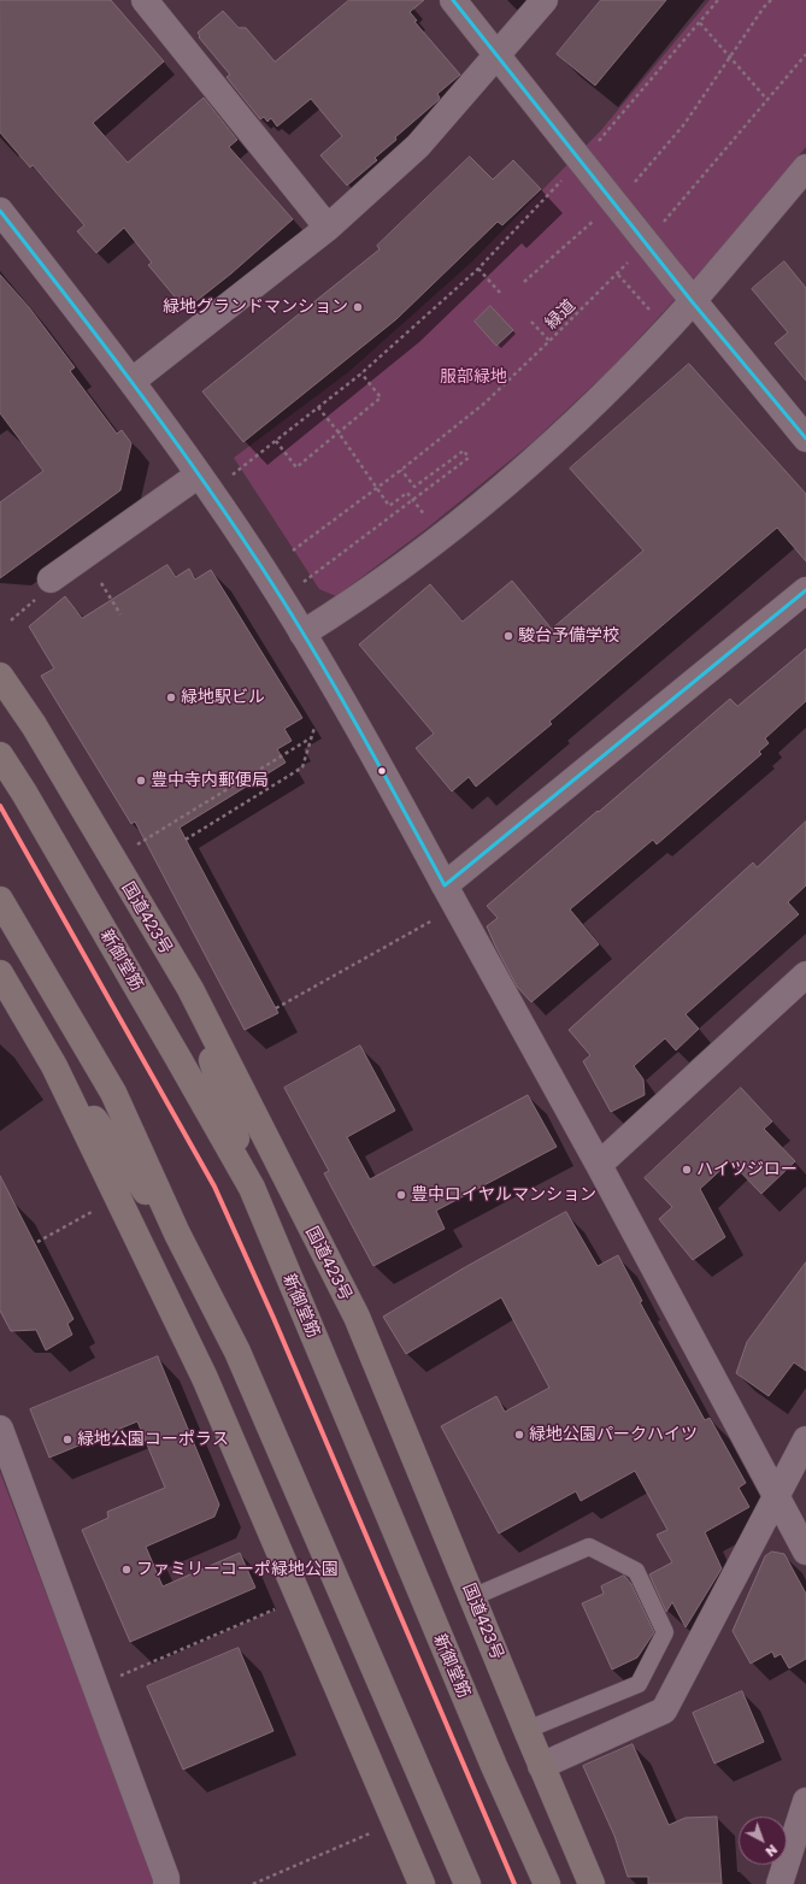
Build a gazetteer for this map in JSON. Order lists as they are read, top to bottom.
{
  "streets": {
    "highway": ["国道423号", "新御堂筋"],
    "path": ["緑道"]
  },
  "parks": ["服部緑地"],
  "places": [
    "緑地グランドマンション",
    "駿台予備学校",
    "緑地駅ビル",
    "豊中寺内郵便局",
    "ハイツジロー",
    "豊中ロイヤルマンション",
    "緑地公園パークハイツ",
    "緑地公園コーポラス",
    "ファミリーコーポ緑地公園"
  ],
  "north": "bottom right"
}
